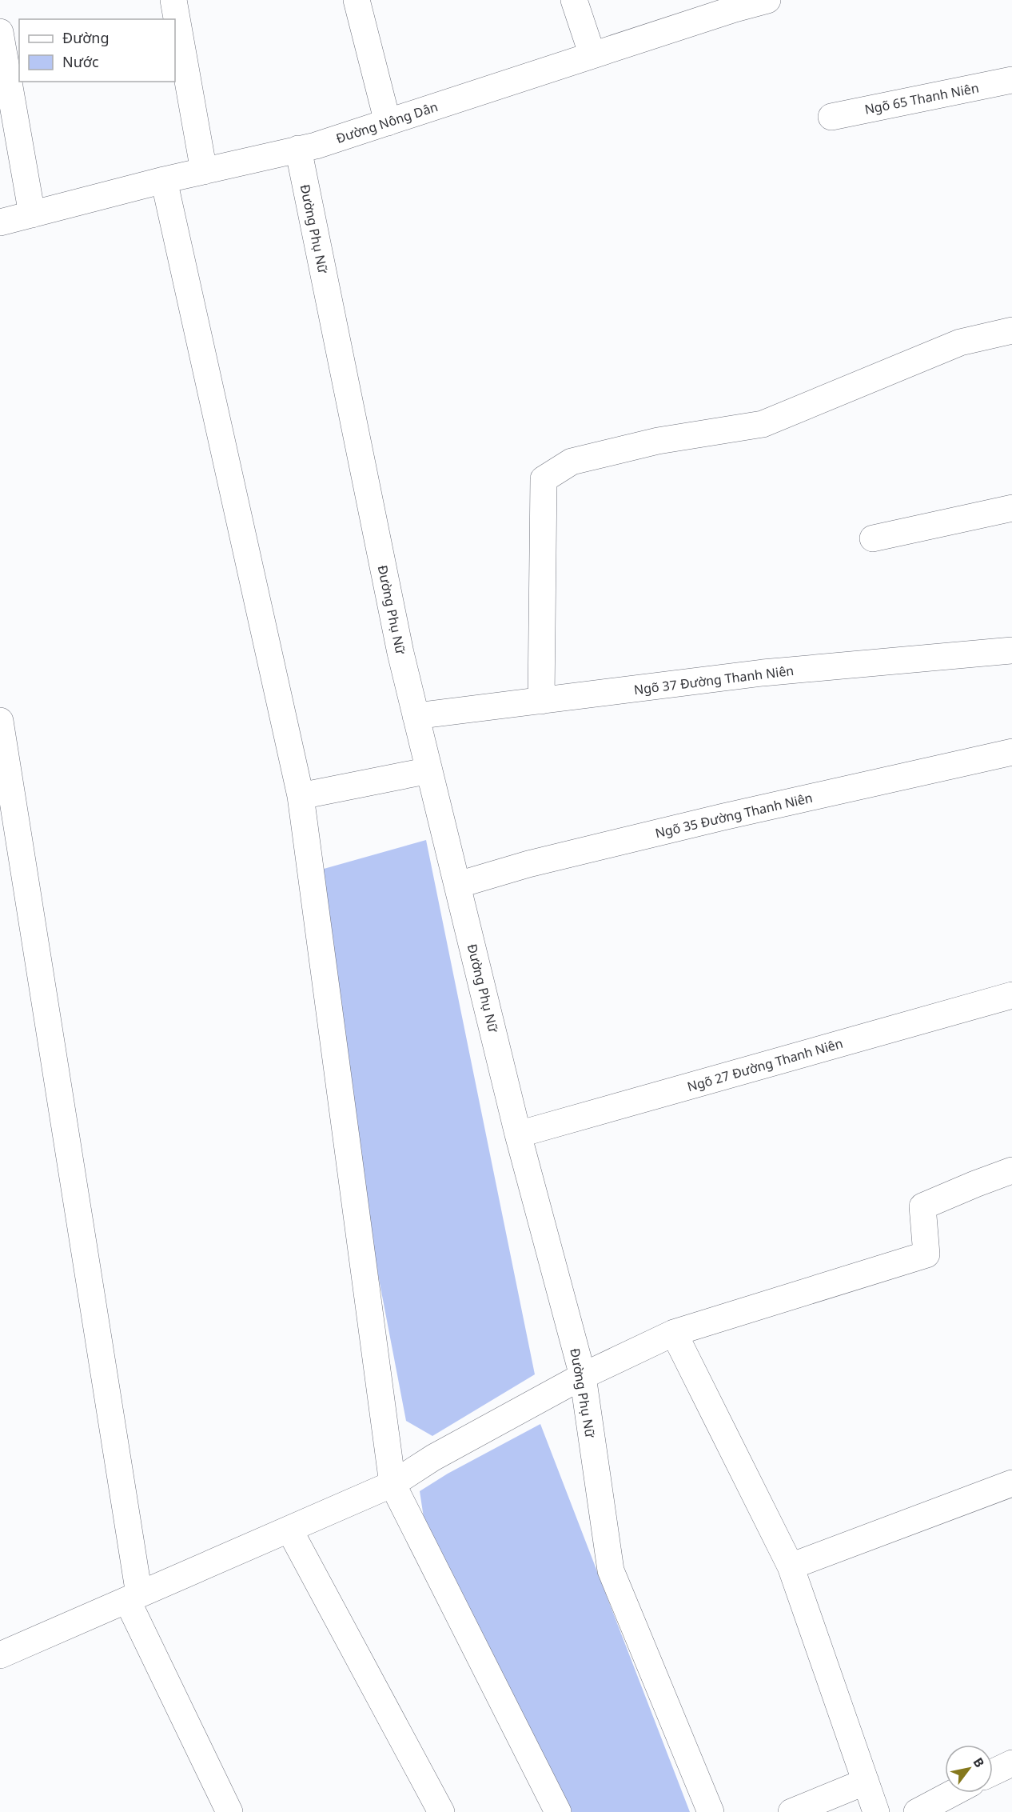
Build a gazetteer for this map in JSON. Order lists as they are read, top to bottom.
{
  "streets": {
    "street": [
      "Ngõ 65 Thanh Niên",
      "Đường Nông Dân",
      "Đường Phụ Nữ",
      "Ngõ 37 Đường Thanh Niên",
      "Ngõ 35 Đường Thanh Niên",
      "Ngõ 27 Đường Thanh Niên"
    ]
  },
  "crossings": [
    ["Đường Nông Dân", "Đường Phụ Nữ"],
    ["Đường Phụ Nữ", "Ngõ 37 Đường Thanh Niên"],
    ["Đường Phụ Nữ", "Ngõ 35 Đường Thanh Niên"],
    ["Đường Phụ Nữ", "Ngõ 27 Đường Thanh Niên"]
  ],
  "legend": ["Đường", "Nước"],
  "north": "top right"
}
